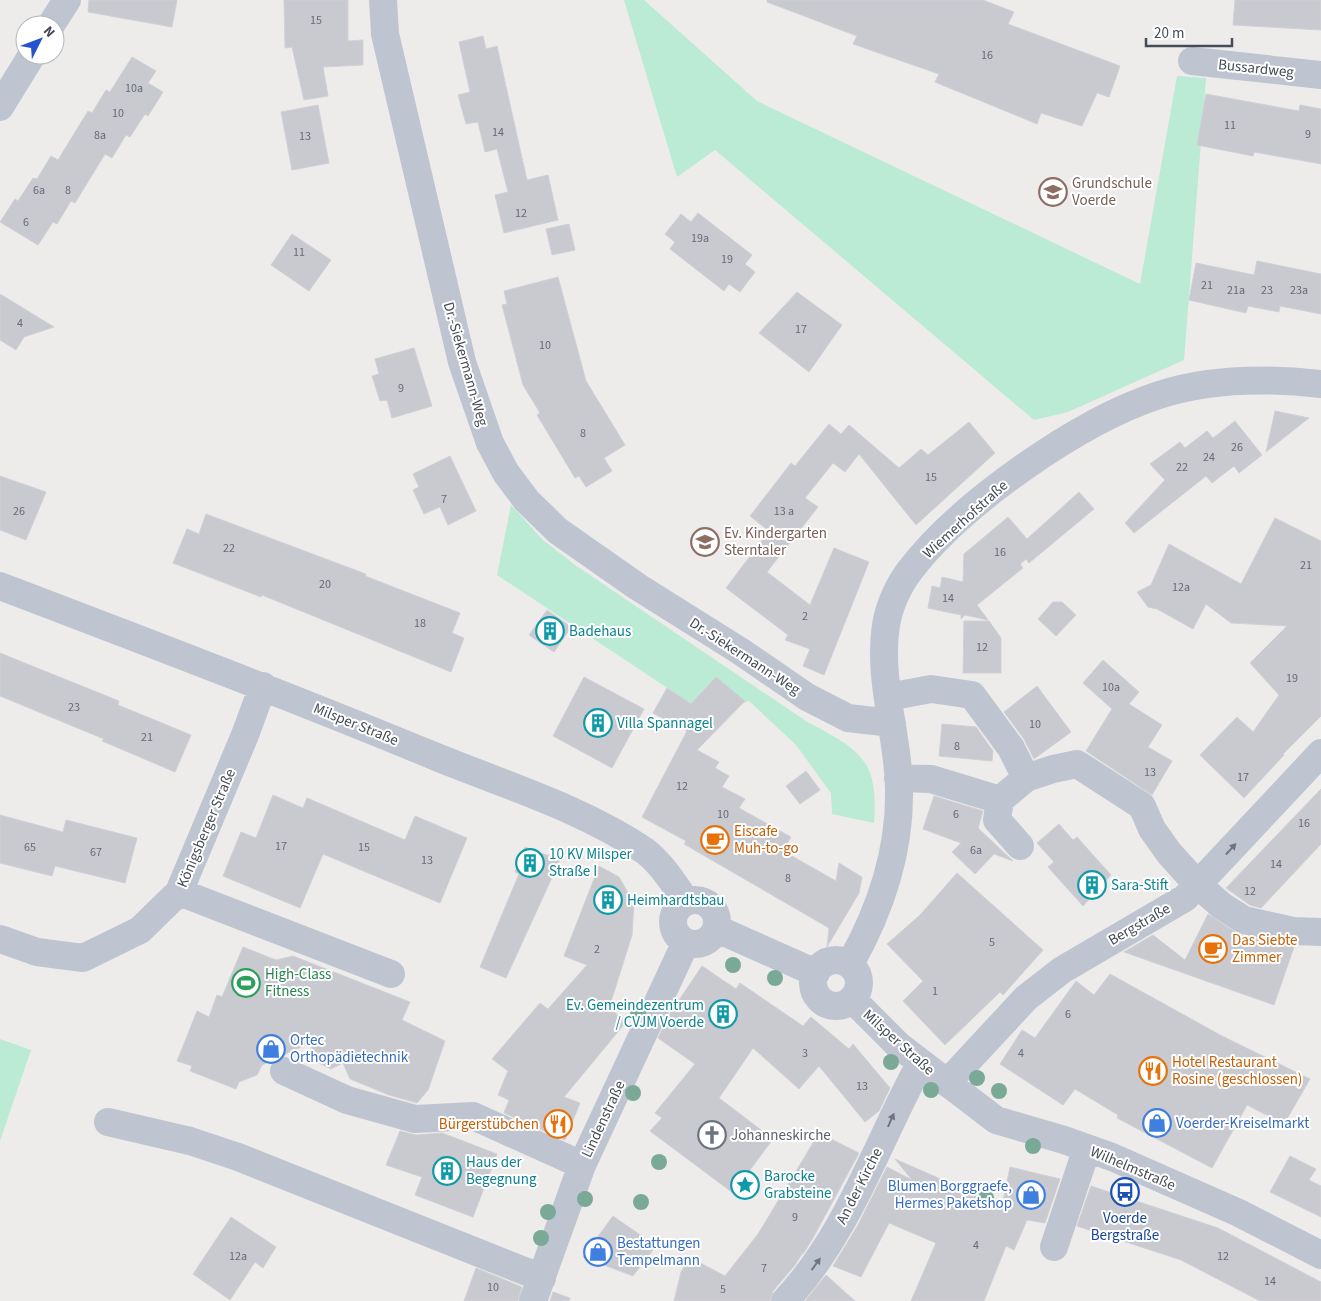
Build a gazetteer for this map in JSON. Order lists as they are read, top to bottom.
{
  "streets": {
    "street": [
      "Bussardweg",
      "Dr.-Siekermann-Weg",
      "Wiemerhofstraße",
      "Milsper Straße",
      "Königsberger Straße",
      "Bergstraße",
      "Lindenstraße",
      "Wilhelmstraße",
      "An der Kirche"
    ]
  },
  "crossings": [
    ["Dr.-Siekermann-Weg", "Wiemerhofstraße"],
    ["Wiemerhofstraße", "Milsper Straße"],
    ["Milsper Straße", "Königsberger Straße"],
    ["Milsper Straße", "Bergstraße"],
    ["Milsper Straße", "Lindenstraße"],
    ["Milsper Straße", "Wilhelmstraße"],
    ["Milsper Straße", "An der Kirche"],
    ["Bergstraße", "Wilhelmstraße"]
  ],
  "one_way": ["Bergstraße"],
  "places": {
    "school or university": ["Grundschule Voerde", "Ev. Kindergarten Sterntaler"],
    "building": [
      "Badehaus",
      "Villa Spannagel",
      "10 KV Milsper Straße I",
      "Sara-Stift",
      "Heimhardtsbau",
      "Ev. Gemeindezentrum / CVJM Voerde",
      "Haus der Begegnung"
    ],
    "cafe": ["Eiscafe Muh-to-go", "Das Siebte Zimmer"],
    "sports": ["High-Class Fitness"],
    "shop": [
      "Ortec Orthopädietechnik",
      "Voerder-Kreiselmarkt",
      "Blumen Borggraefe, Hermes Paketshop",
      "Bestattungen Tempelmann"
    ],
    "restaurant": ["Hotel Restaurant Rosine (geschlossen)", "Bürgerstübchen"],
    "church": ["Johanneskirche"],
    "place": ["Barocke Grabsteine"],
    "bus stop": ["Voerde Bergstraße"]
  },
  "house_numbers": [
    "15",
    "16",
    "10a",
    "10",
    "11",
    "14",
    "9",
    "8a",
    "13",
    "6a",
    "8",
    "12",
    "6",
    "19a",
    "11",
    "19",
    "21",
    "21a",
    "23",
    "23a",
    "4",
    "17",
    "10",
    "9",
    "8",
    "26",
    "24",
    "22",
    "15",
    "7",
    "26",
    "13 a",
    "22",
    "16",
    "21",
    "20",
    "12a",
    "14",
    "2",
    "18",
    "12",
    "19",
    "10a",
    "23",
    "10",
    "21",
    "8",
    "13",
    "17",
    "12",
    "10",
    "6",
    "16",
    "17",
    "65",
    "15",
    "6a",
    "67",
    "13",
    "14",
    "8",
    "12",
    "5",
    "2",
    "1",
    "6",
    "3",
    "4",
    "13",
    "9",
    "4",
    "12a",
    "12",
    "7",
    "14",
    "10",
    "5"
  ],
  "scale_bar": "20 m",
  "north": "top right"
}
